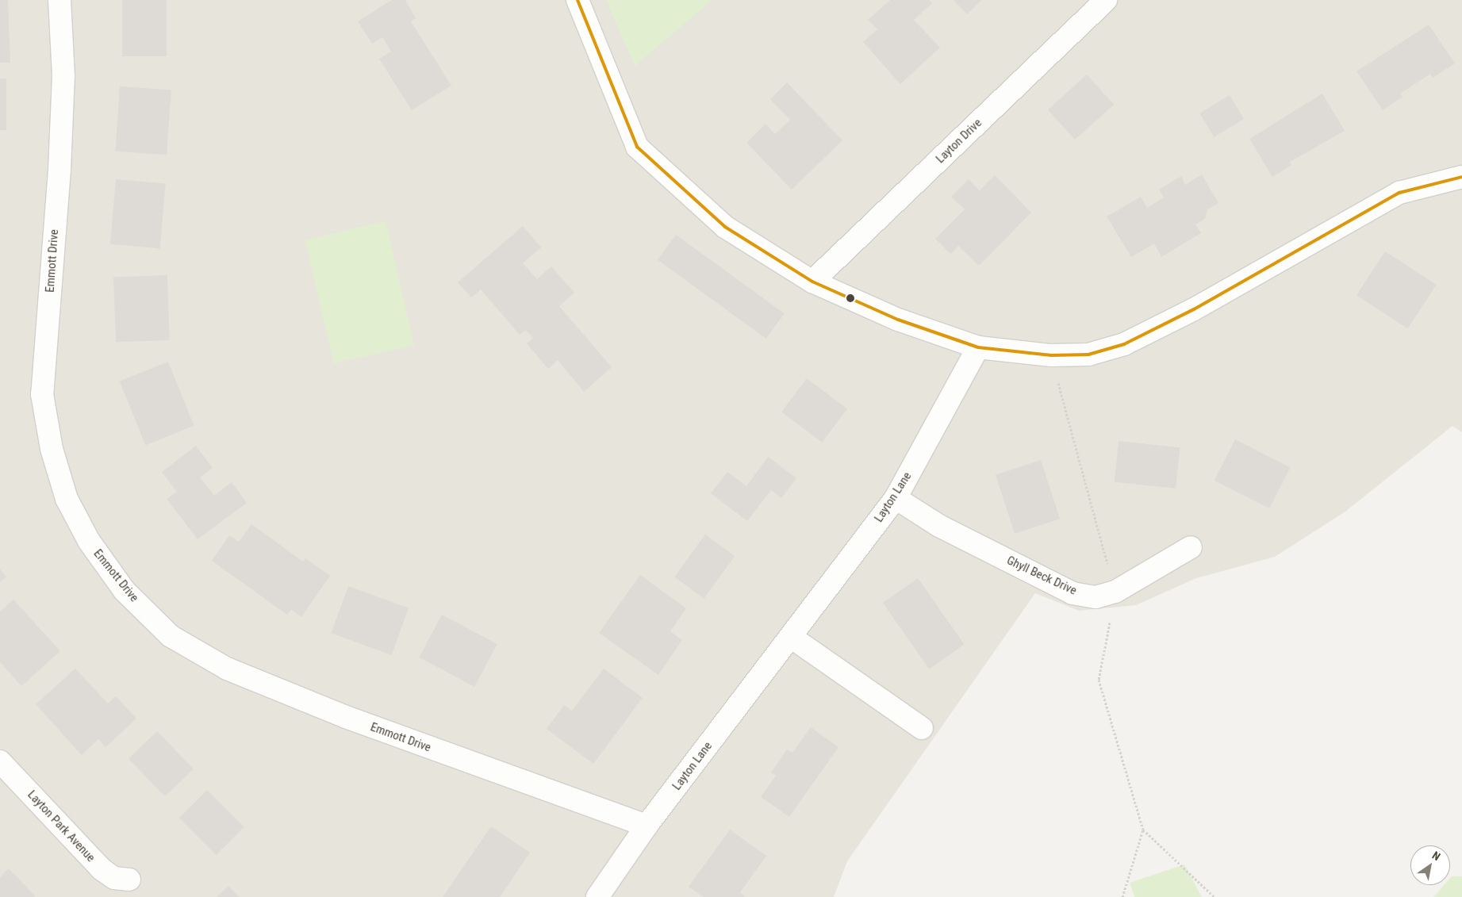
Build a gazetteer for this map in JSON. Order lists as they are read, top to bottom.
{
  "streets": {
    "street": [
      "Layton Drive",
      "Emmott Drive",
      "Layton Lane",
      "Ghyll Beck Drive",
      "Layton Park Avenue"
    ]
  },
  "crossings": [
    ["Emmott Drive", "Layton Lane"],
    ["Layton Lane", "Ghyll Beck Drive"]
  ],
  "north": "top right"
}
